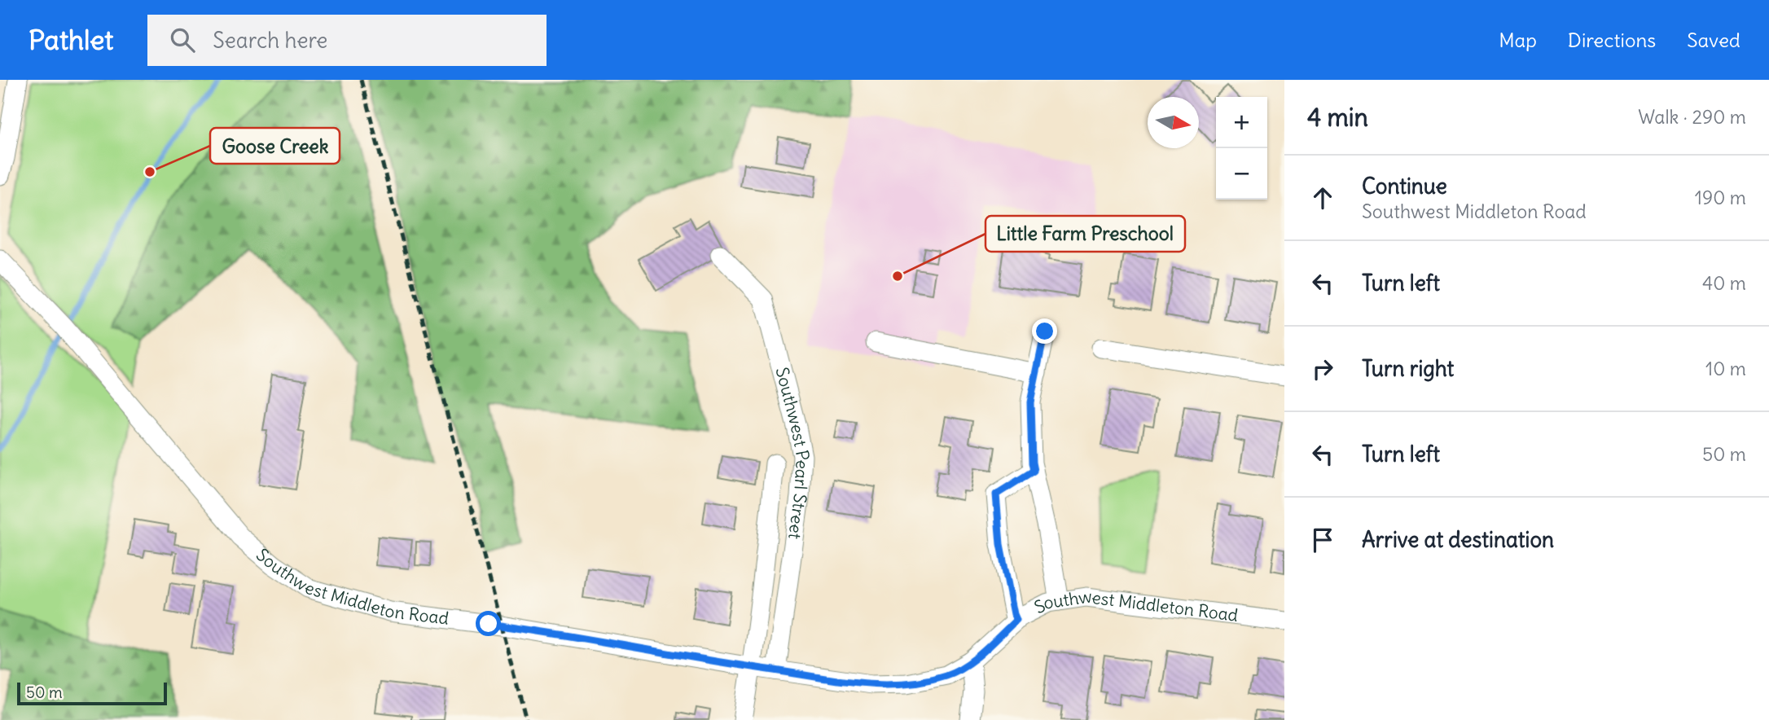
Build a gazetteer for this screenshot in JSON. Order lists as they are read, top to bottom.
{
  "streets": {
    "street": ["Southwest Pearl Street", "Southwest Middleton Road"]
  },
  "crossings": [
    ["Southwest Pearl Street", "Southwest Middleton Road"]
  ],
  "places": ["Goose Creek", "Little Farm Preschool"],
  "scale_bar": "50 m",
  "north": "right",
  "page": {
    "header": "Pathlet",
    "search": "Search here",
    "nav": ["Map", "Directions", "Saved"],
    "heading": ["4 min", "Walk · 290 m"],
    "map_buttons": ["+", "−"],
    "list": [
      ["Continue", "Southwest Middleton Road", "190 m"],
      ["Turn left", "40 m"],
      ["Turn right", "10 m"],
      ["Turn left", "50 m"],
      "Arrive at destination"
    ],
    "scale": "50 m"
  }
}
